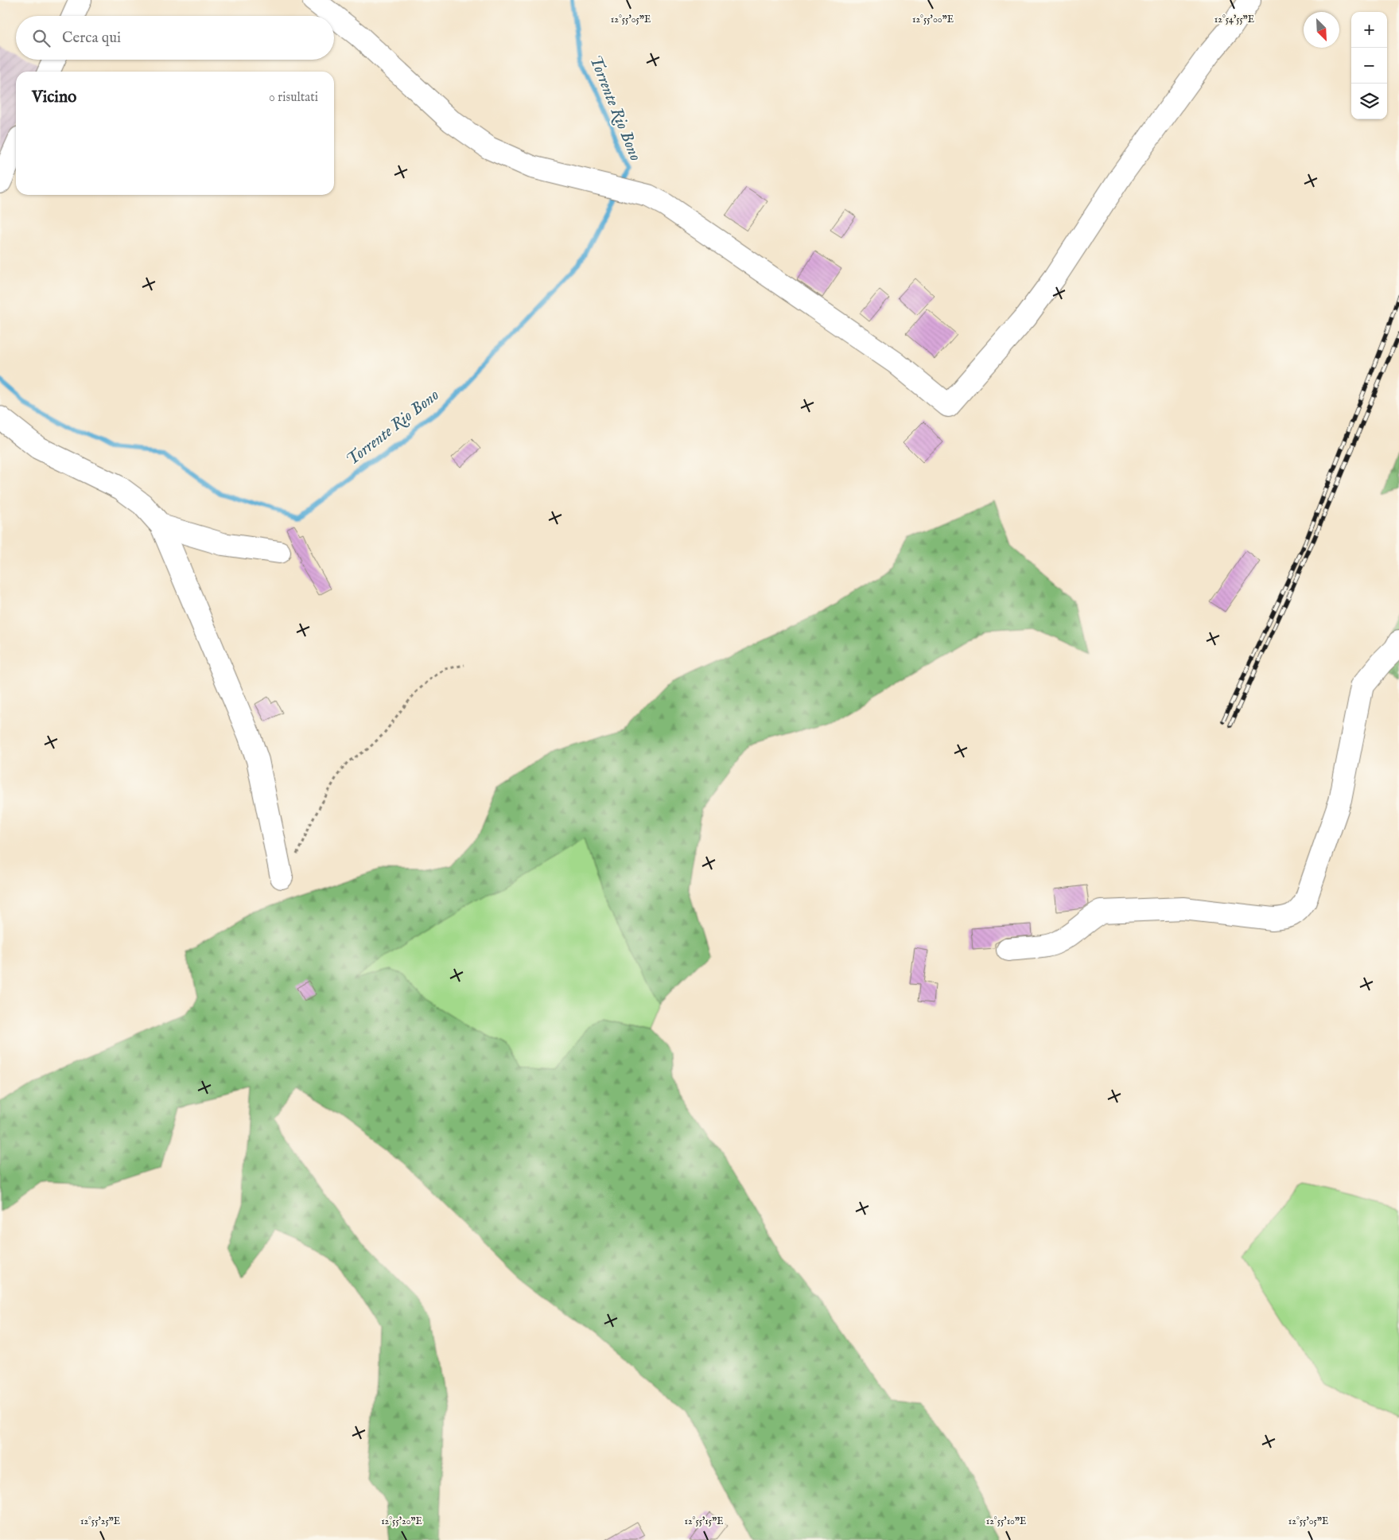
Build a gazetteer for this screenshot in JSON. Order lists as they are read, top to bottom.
{
  "water": ["Torrente Rio Bono"],
  "north": "bottom right",
  "page": {
    "map_buttons": ["+", "−"],
    "search": "Cerca qui",
    "heading": ["Vicino", "0 risultati"]
  },
  "coordinates": [
    "12°55'05\"E",
    "12°55'00\"E",
    "12°54'55\"E",
    "12°55'25\"E",
    "12°55'20\"E",
    "12°55'15\"E",
    "12°55'10\"E"
  ]
}
